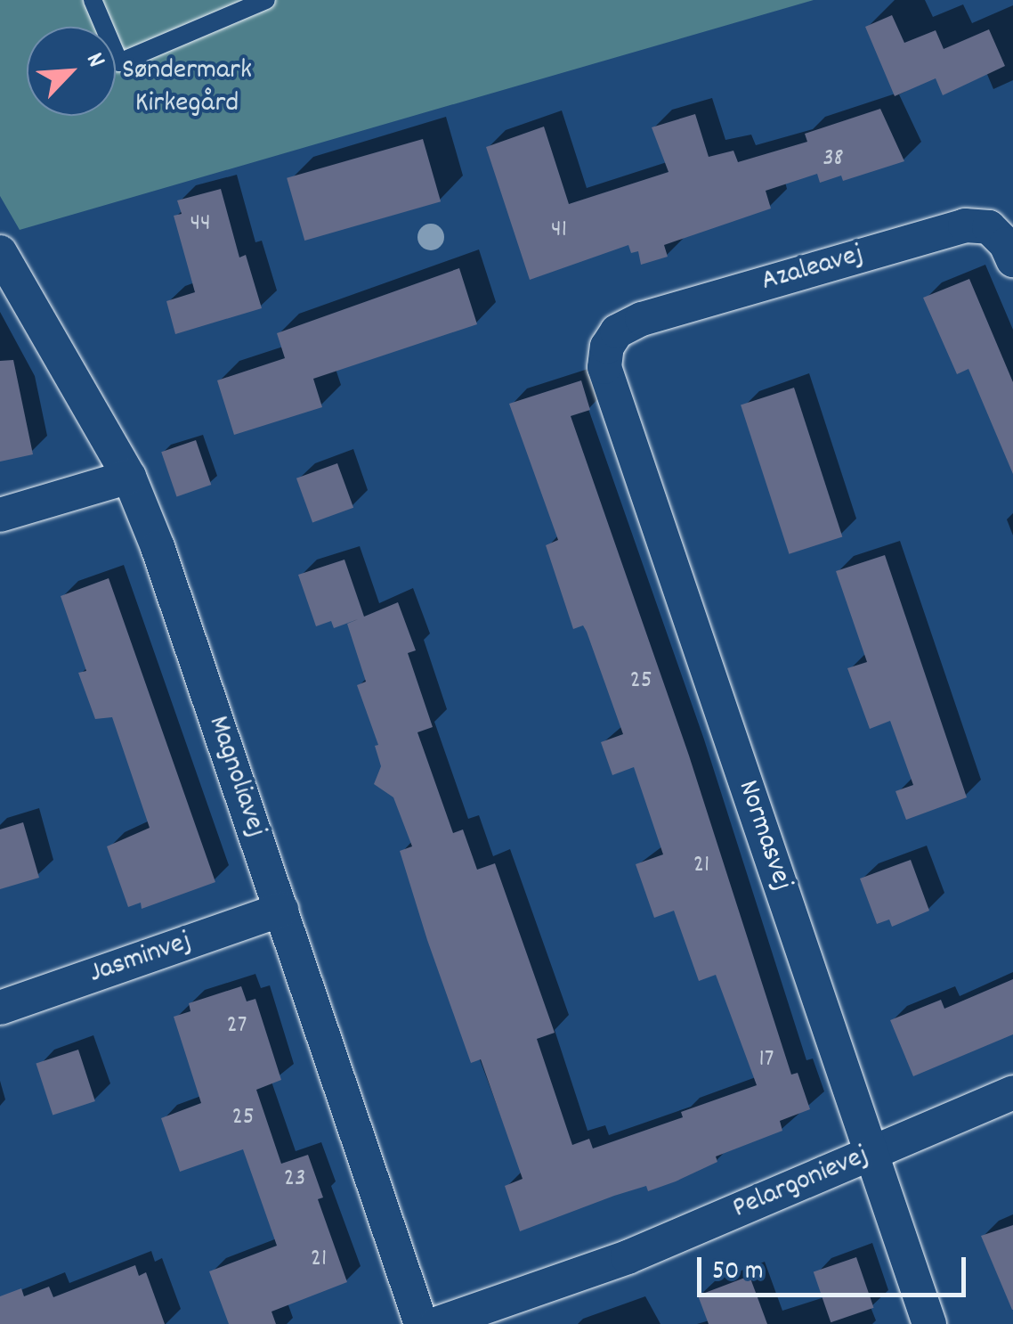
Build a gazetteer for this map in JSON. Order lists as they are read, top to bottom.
{
  "streets": {
    "street": [
      "Azaleavej",
      "Magnoliavej",
      "Normasvej",
      "Jasminvej",
      "Pelargonievej"
    ]
  },
  "crossings": [
    ["Azaleavej", "Normasvej"],
    ["Magnoliavej", "Jasminvej"],
    ["Normasvej", "Pelargonievej"]
  ],
  "parks": ["Søndermark Kirkegård"],
  "house_numbers": [
    "38",
    "44",
    "41",
    "25",
    "21",
    "27",
    "17",
    "25",
    "23",
    "21"
  ],
  "scale_bar": "50 m",
  "north": "top right"
}
